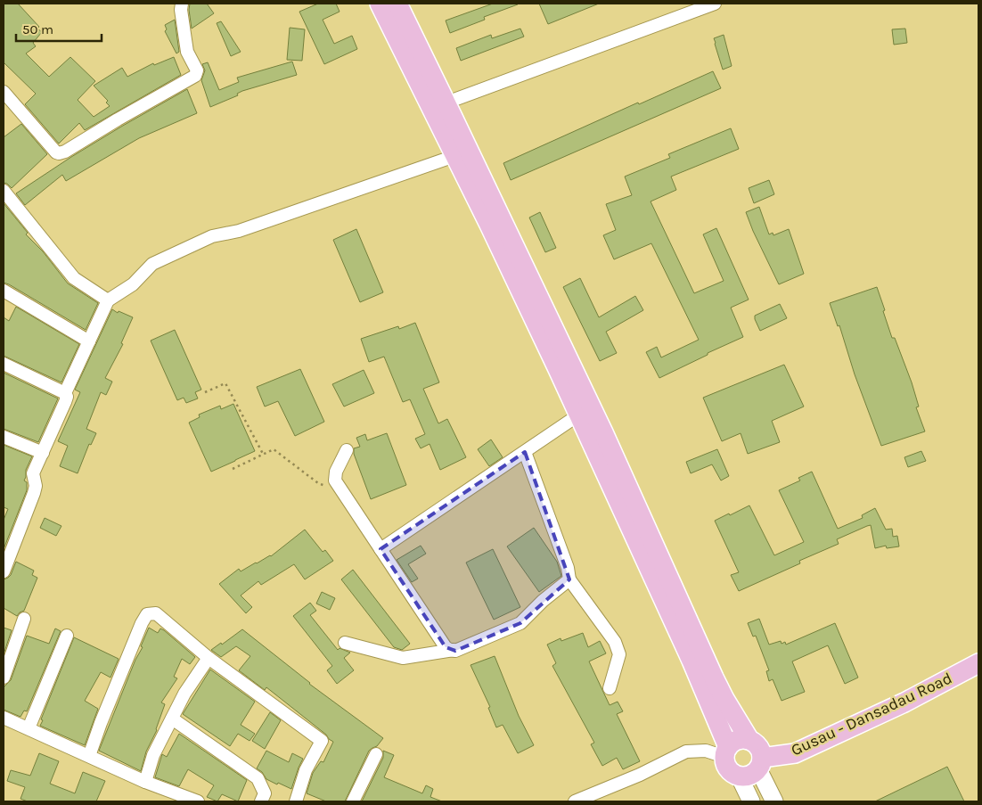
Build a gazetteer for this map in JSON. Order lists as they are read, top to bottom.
{
  "streets": {
    "main road": ["Gusau - Dansadau Road"]
  },
  "scale_bar": "50 m"
}
